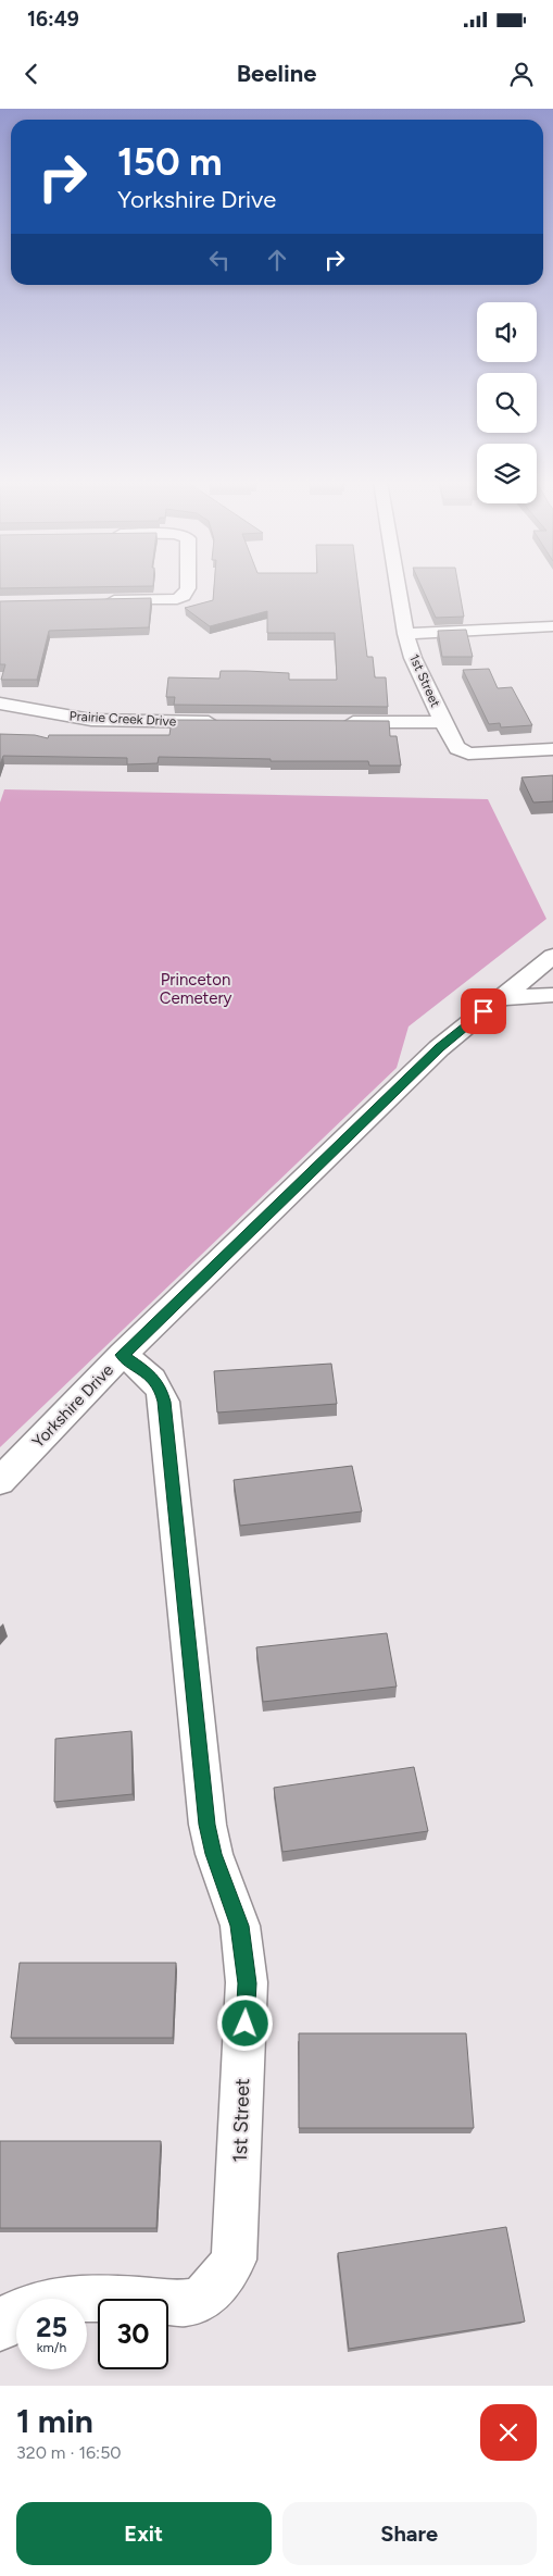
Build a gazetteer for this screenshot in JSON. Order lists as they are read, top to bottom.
{
  "streets": {
    "street": ["1st Street", "Prairie Creek Drive", "Yorkshire Drive"]
  },
  "crossings": [
    ["1st Street", "Yorkshire Drive"]
  ],
  "parks": ["Princeton Cemetery"],
  "page": {
    "status": "16:49",
    "header": "Beeline",
    "turn": ["150 m", "Yorkshire Drive"],
    "speed": "25 km/h",
    "limit": "30",
    "heading": ["1 min", "320 m · 16:50"],
    "buttons": ["Exit", "Share"]
  }
}
